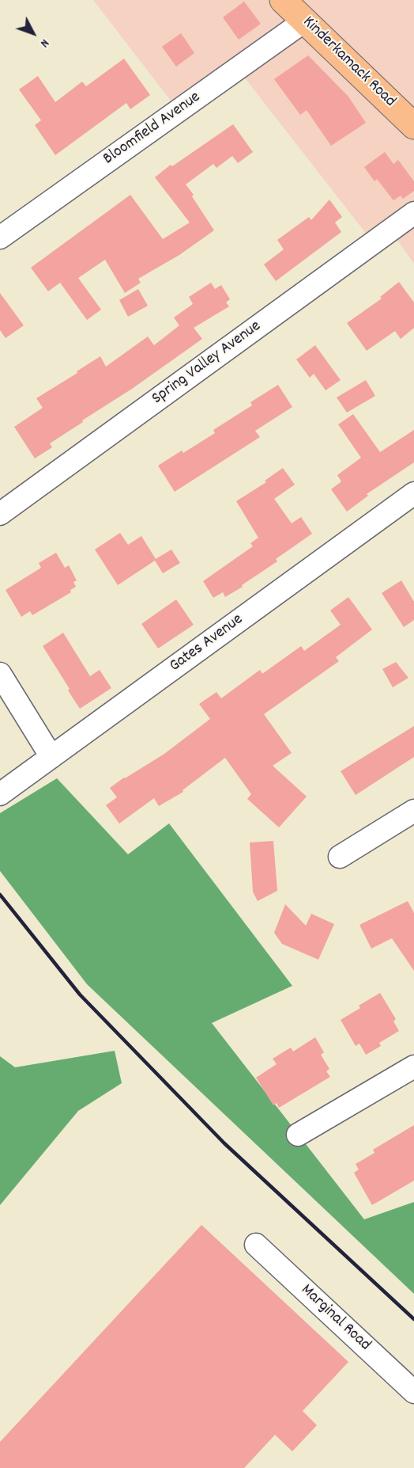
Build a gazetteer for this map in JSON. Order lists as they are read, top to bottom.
{
  "streets": {
    "main road": ["Kinderkamack Road"],
    "street": [
      "Bloomfield Avenue",
      "Spring Valley Avenue",
      "Gates Avenue",
      "Marginal Road"
    ]
  },
  "crossings": [
    ["Kinderkamack Road", "Bloomfield Avenue"]
  ],
  "north": "bottom right"
}
